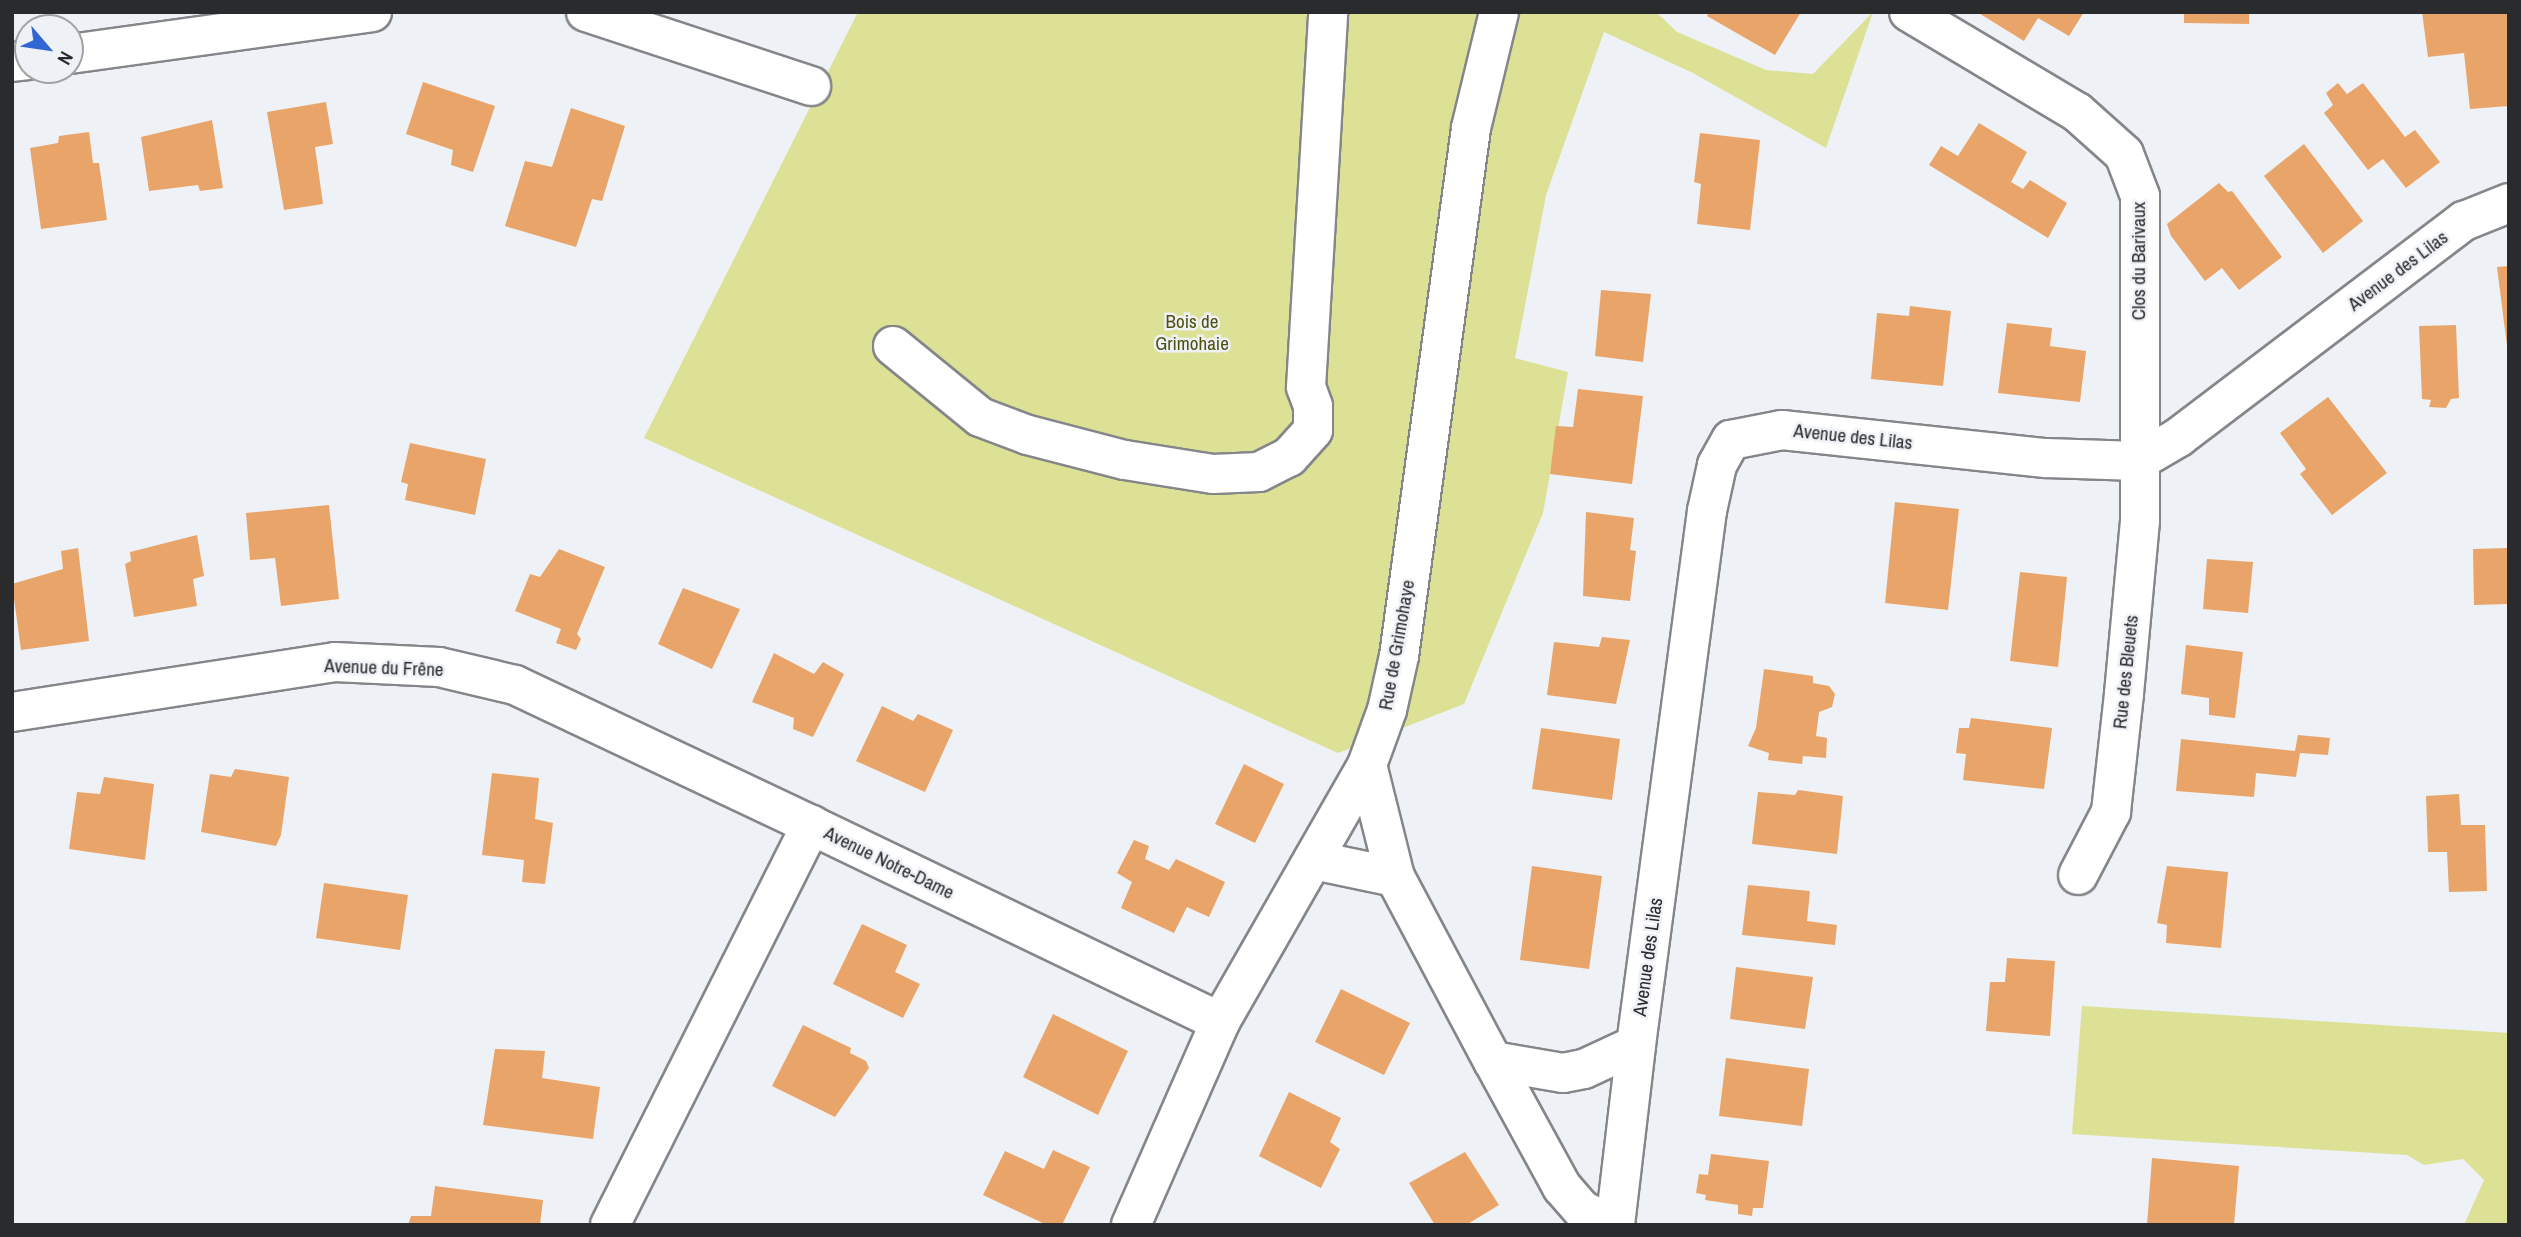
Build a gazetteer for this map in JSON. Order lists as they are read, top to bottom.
{
  "streets": {
    "street": [
      "Clos du Barivaux",
      "Avenue des Lilas",
      "Rue de Grimohaye",
      "Avenue du Frêne",
      "Rue des Bleuets",
      "Avenue Notre-Dame"
    ]
  },
  "crossings": [
    ["Clos du Barivaux", "Avenue des Lilas"],
    ["Clos du Barivaux", "Rue des Bleuets"],
    ["Avenue des Lilas", "Rue de Grimohaye"],
    ["Avenue des Lilas", "Rue des Bleuets"],
    ["Rue de Grimohaye", "Avenue Notre-Dame"],
    ["Avenue du Frêne", "Avenue Notre-Dame"]
  ],
  "parks": ["Bois de Grimohaie"],
  "north": "bottom right"
}
